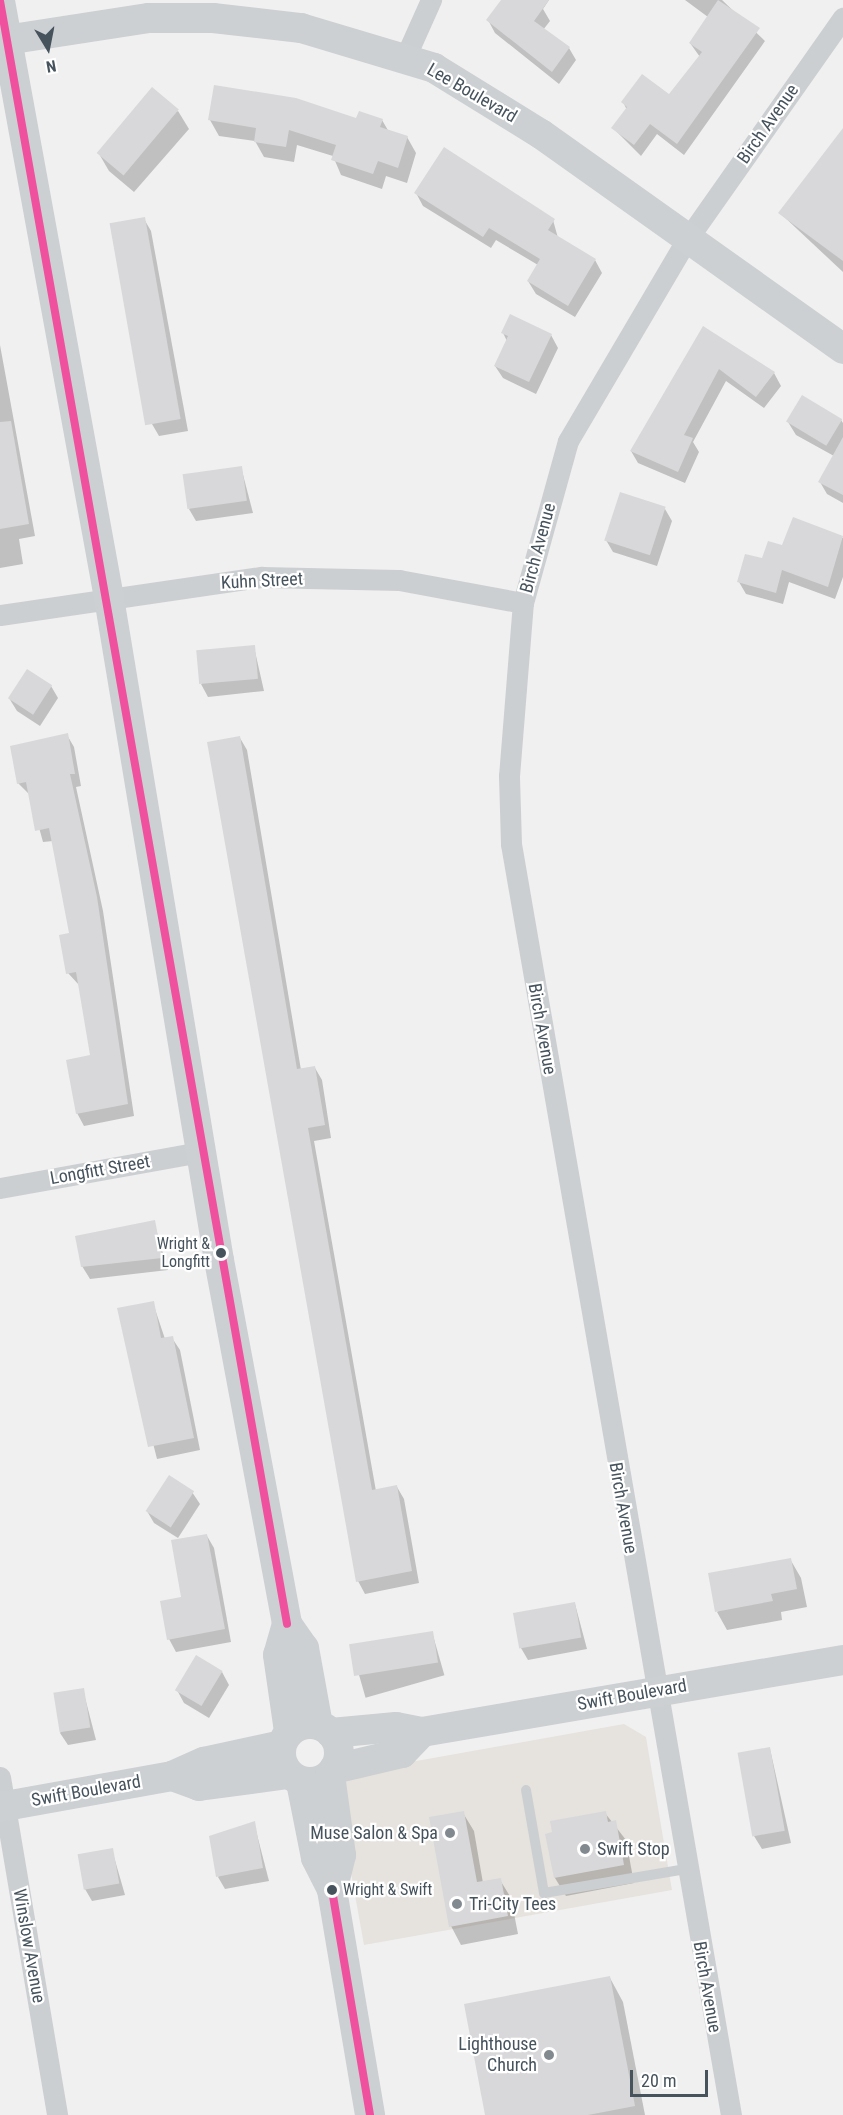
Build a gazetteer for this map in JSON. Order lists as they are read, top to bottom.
{
  "streets": {
    "street": [
      "Lee Boulevard",
      "Birch Avenue",
      "Kuhn Street",
      "Longfitt Street",
      "Swift Boulevard",
      "Winslow Avenue"
    ]
  },
  "crossings": [
    ["Lee Boulevard", "Birch Avenue"],
    ["Birch Avenue", "Kuhn Street"],
    ["Birch Avenue", "Swift Boulevard"],
    ["Swift Boulevard", "Winslow Avenue"]
  ],
  "places": [
    "Wright & Longfitt",
    "Muse Salon & Spa",
    "Swift Stop",
    "Wright & Swift",
    "Tri-City Tees",
    "Lighthouse Church"
  ],
  "scale_bar": "20 m",
  "north": "bottom"
}
